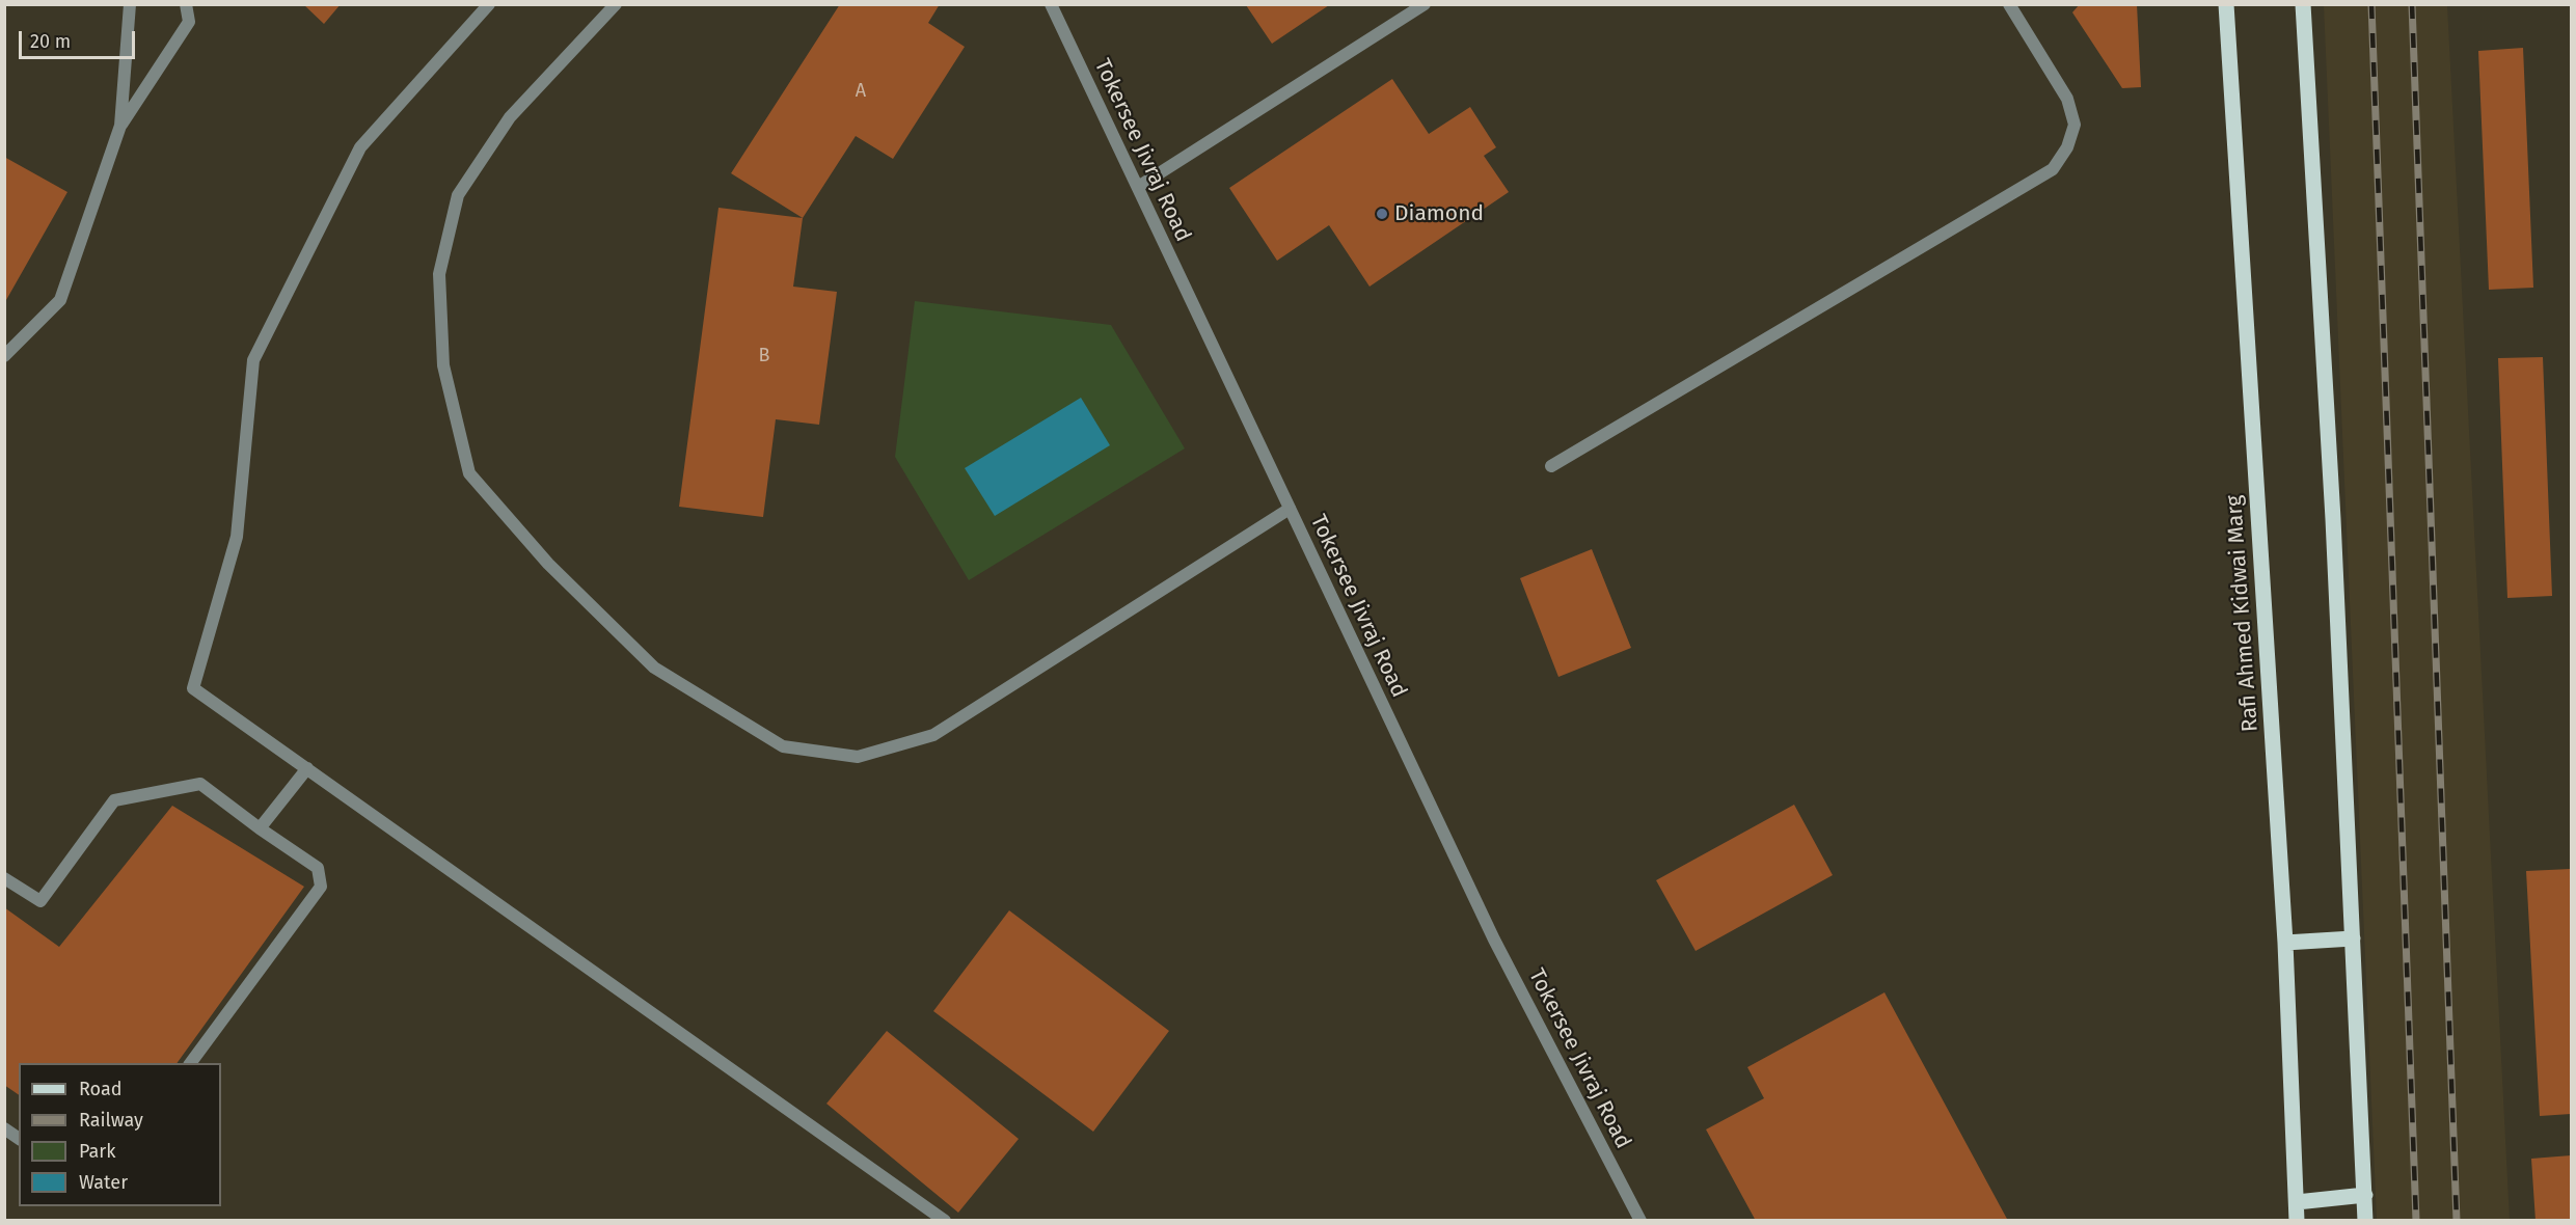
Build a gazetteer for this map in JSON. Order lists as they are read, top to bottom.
{
  "streets": {
    "main road": ["Rafi Ahmed Kidwai Marg"],
    "street": ["Tokersee Jivraj Road"]
  },
  "places": ["Diamond"],
  "house_numbers": ["A", "B"],
  "legend": [
    "Road",
    "Railway",
    "Park",
    "Water"
  ],
  "scale_bar": "20 m"
}
